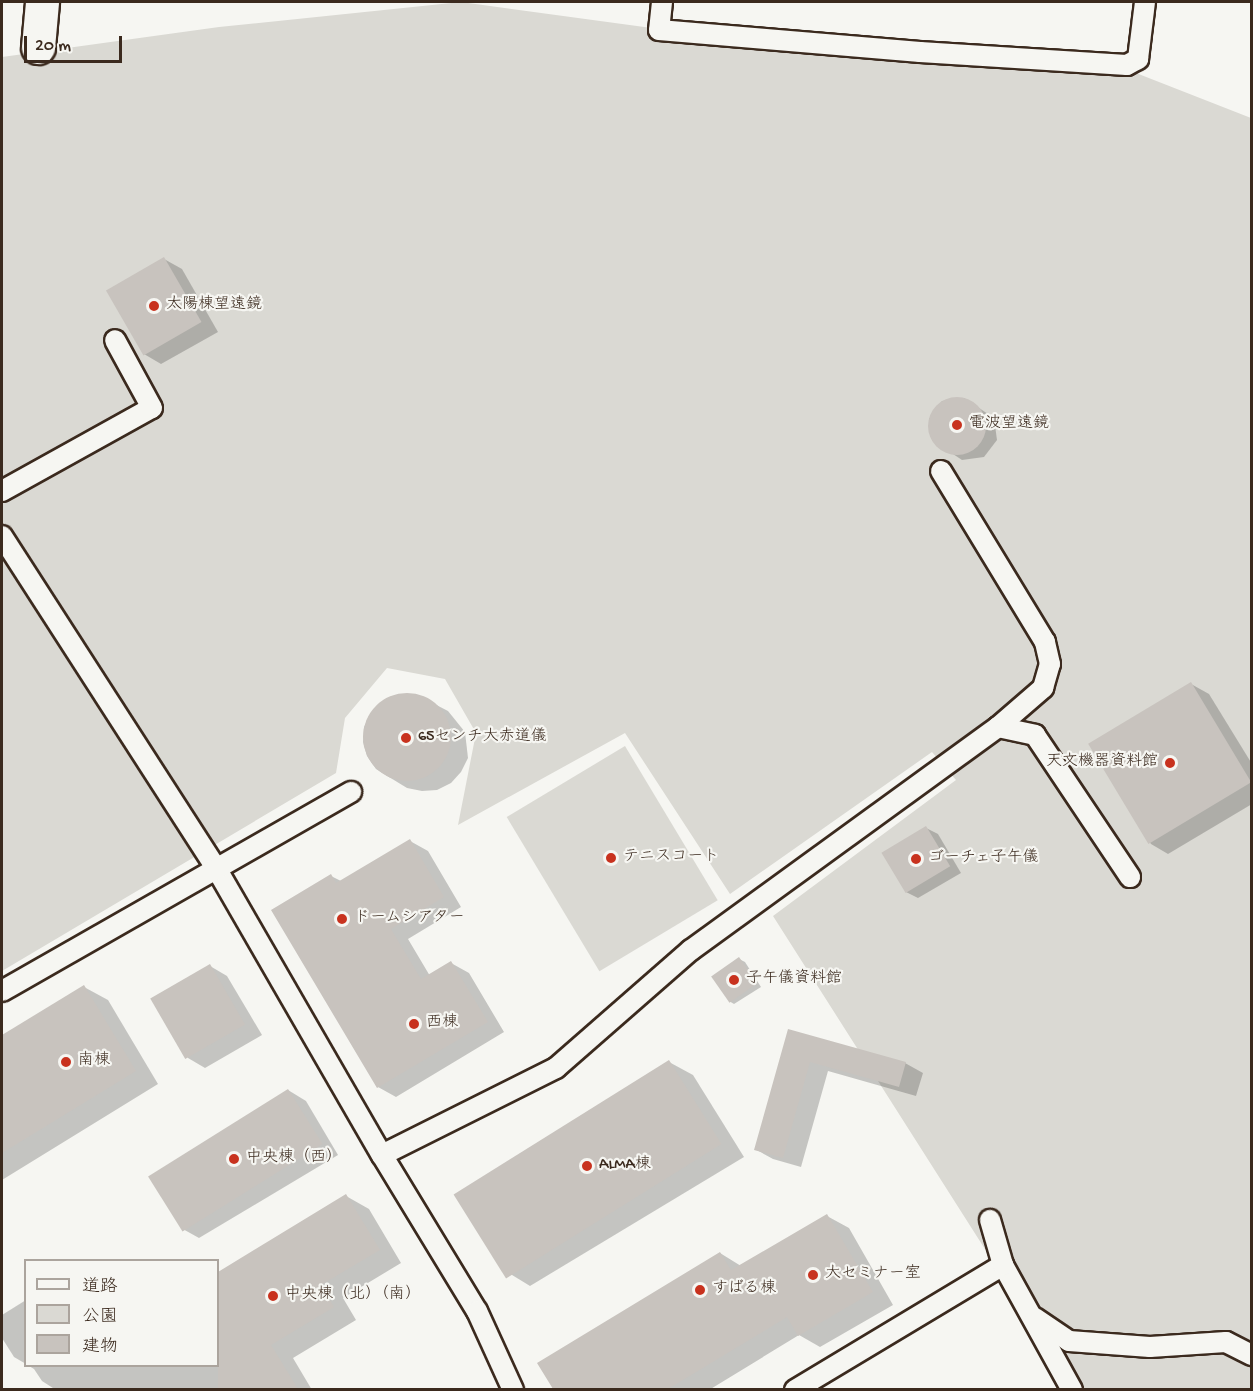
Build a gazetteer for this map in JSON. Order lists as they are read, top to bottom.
{
  "places": [
    "太陽棟望遠鏡",
    "電波望遠鏡",
    "65センチ大赤道儀",
    "天文機器資料館",
    "テニスコート",
    "ゴーチェ子午儀",
    "ドームシアター",
    "子午儀資料館",
    "西棟",
    "南棟",
    "中央棟（西）",
    "ALMA棟",
    "大セミナー室",
    "すばる棟",
    "中央棟（北）（南）"
  ],
  "legend": ["道路", "公園", "建物"],
  "scale_bar": "20 m"
}
